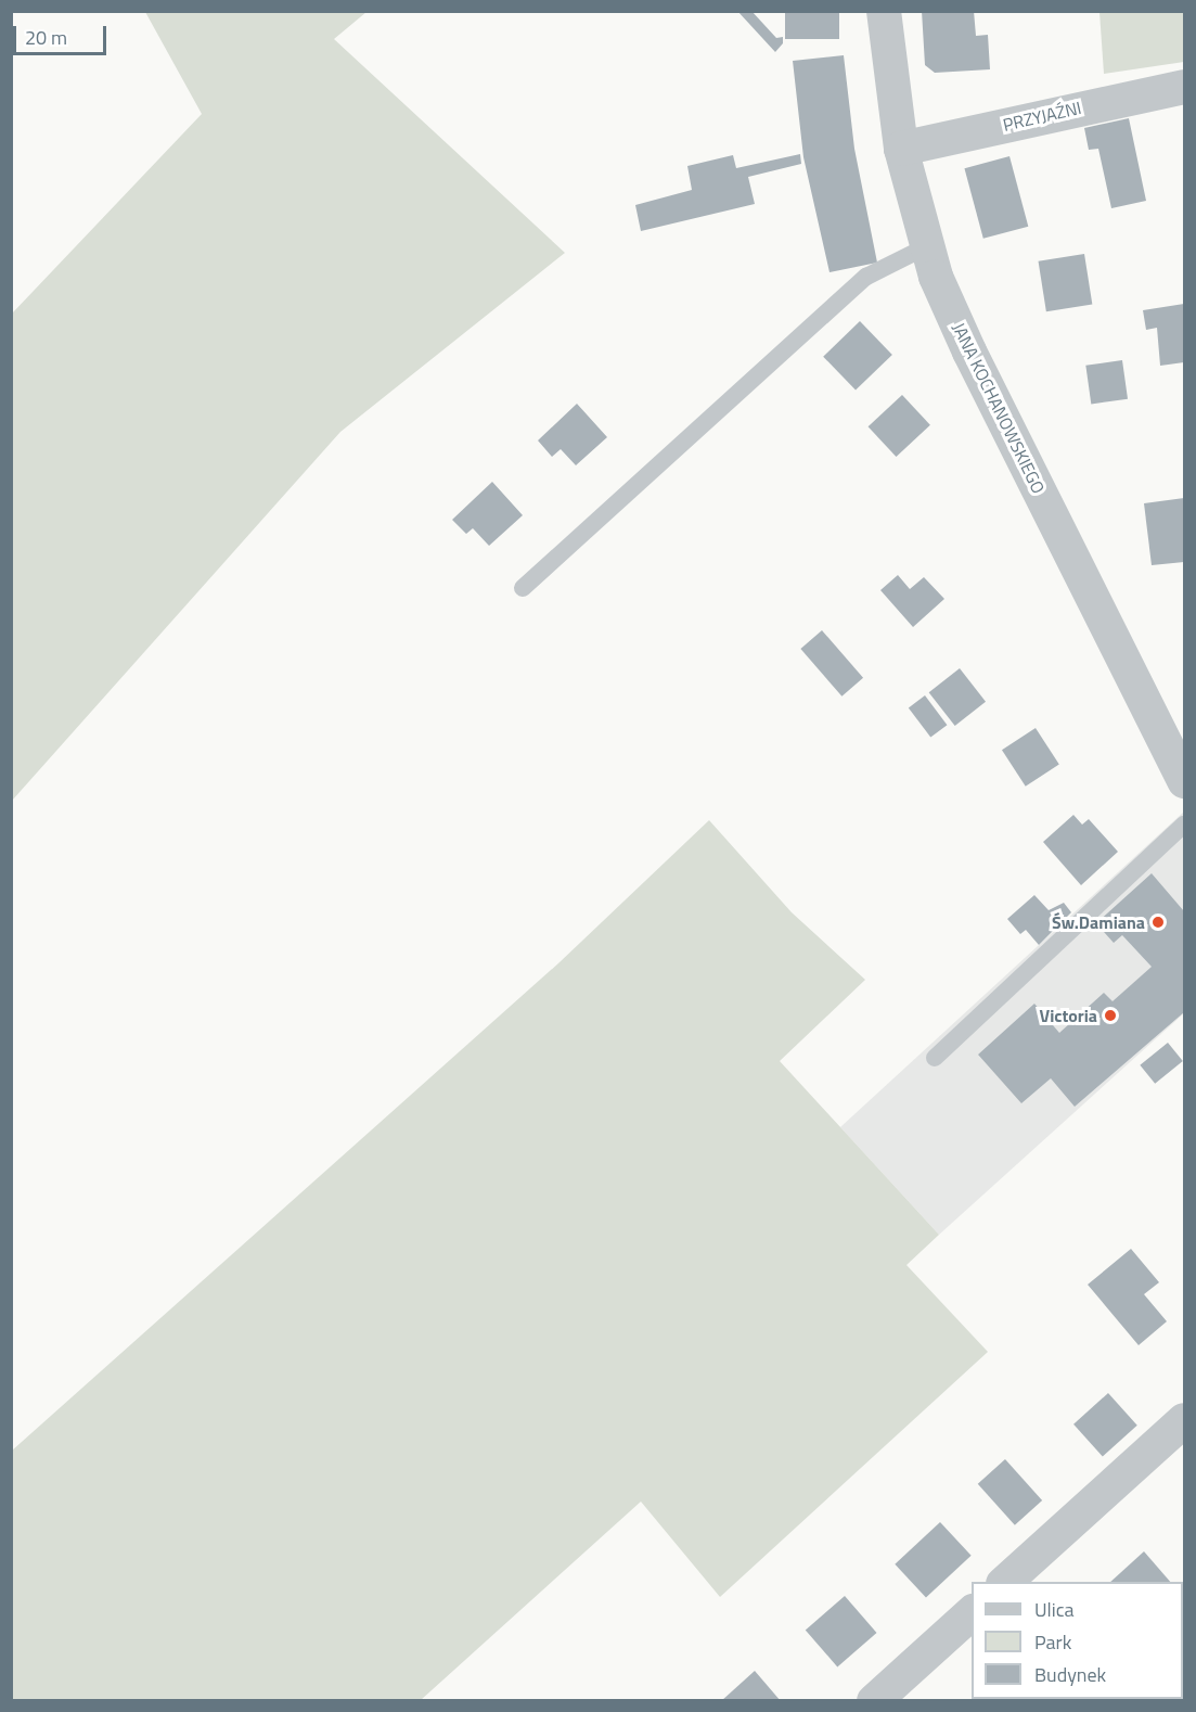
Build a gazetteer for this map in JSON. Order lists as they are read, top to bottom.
{
  "streets": {
    "street": ["PRZYJAŹNI", "JANA KOCHANOWSKIEGO"]
  },
  "crossings": [
    ["PRZYJAŹNI", "JANA KOCHANOWSKIEGO"]
  ],
  "places": ["Św.Damiana", "Victoria"],
  "legend": ["Ulica", "Park", "Budynek"],
  "scale_bar": "20 m"
}
